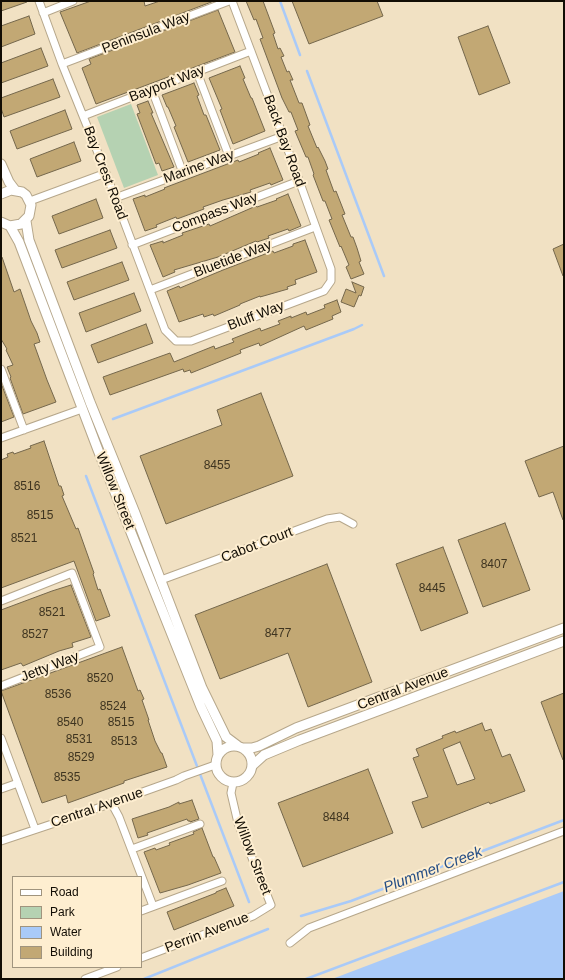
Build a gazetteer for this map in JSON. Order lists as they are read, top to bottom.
{
  "streets": {
    "street": [
      "Peninsula Way",
      "Bayport Way",
      "Back Bay Road",
      "Marine Way",
      "Bay Crest Road",
      "Compass Way",
      "Bluetide Way",
      "Bluff Way",
      "Willow Street",
      "Cabot Court",
      "Jetty Way",
      "Central Avenue",
      "Perrin Avenue"
    ]
  },
  "crossings": [
    ["Peninsula Way", "Back Bay Road"],
    ["Peninsula Way", "Bay Crest Road"],
    ["Bayport Way", "Back Bay Road"],
    ["Bayport Way", "Bay Crest Road"],
    ["Back Bay Road", "Marine Way"],
    ["Back Bay Road", "Compass Way"],
    ["Back Bay Road", "Bluetide Way"],
    ["Back Bay Road", "Bluff Way"],
    ["Marine Way", "Bay Crest Road"],
    ["Bay Crest Road", "Compass Way"],
    ["Bay Crest Road", "Bluetide Way"],
    ["Bay Crest Road", "Bluff Way"],
    ["Willow Street", "Cabot Court"],
    ["Willow Street", "Central Avenue"],
    ["Willow Street", "Perrin Avenue"]
  ],
  "water": ["Plummer Creek"],
  "house_numbers": [
    "8455",
    "8516",
    "8515",
    "8521",
    "8407",
    "8445",
    "8521",
    "8477",
    "8527",
    "8520",
    "8536",
    "8524",
    "8540",
    "8515",
    "8531",
    "8513",
    "8529",
    "8535",
    "8484"
  ],
  "legend": [
    "Road",
    "Park",
    "Water",
    "Building"
  ]
}
